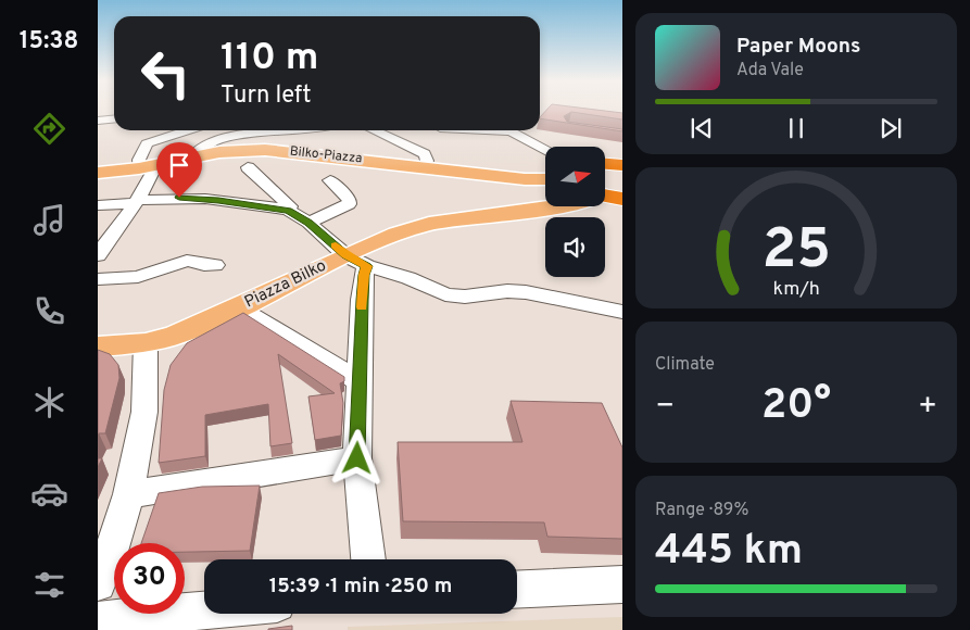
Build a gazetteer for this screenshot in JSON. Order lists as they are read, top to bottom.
{
  "streets": {
    "main road": ["Bilko-Piazza", "Piazza Bilko"]
  },
  "north": "right",
  "page": {
    "tabs": "15:38",
    "turn": ["110 m", "Turn left"],
    "song": ["Paper Moons", "Ada Vale"],
    "tile": [
      "Climate",
      ["Range · 89%", "445 km"]
    ],
    "heat": ["−", "20°", "+"],
    "limit": "30",
    "trip": "15:39 · 1 min · 250 m",
    "gauge": ["25", "km/h"]
  }
}
